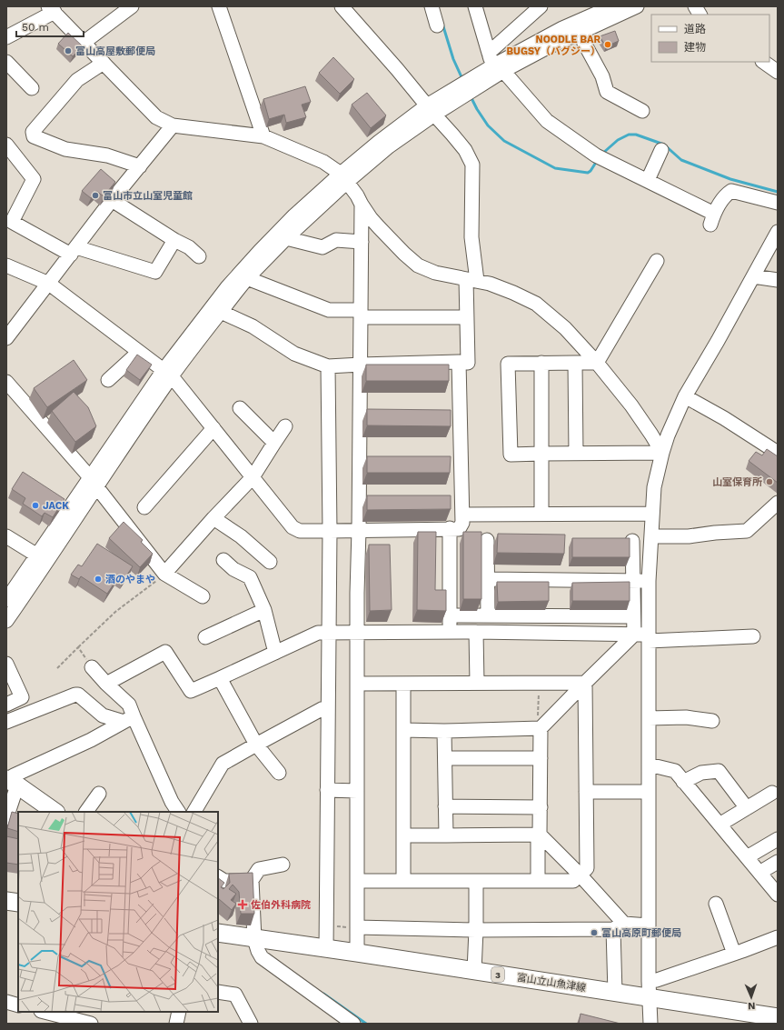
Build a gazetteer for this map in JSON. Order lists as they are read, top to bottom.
{
  "streets": {
    "main road": ["3", "富山立山魚津線"]
  },
  "places": {
    "other": [
      "NOODLE BAR BUGSY（バグジー）",
      "富山高屋敷郵便局",
      "富山市立山室児童館",
      "山室保育所",
      "JACK",
      "酒のやまや",
      "富山高原町郵便局"
    ],
    "health": ["佐伯外科病院"]
  },
  "legend": ["道路", "建物"],
  "scale_bar": "50 m",
  "north": "bottom"
}
